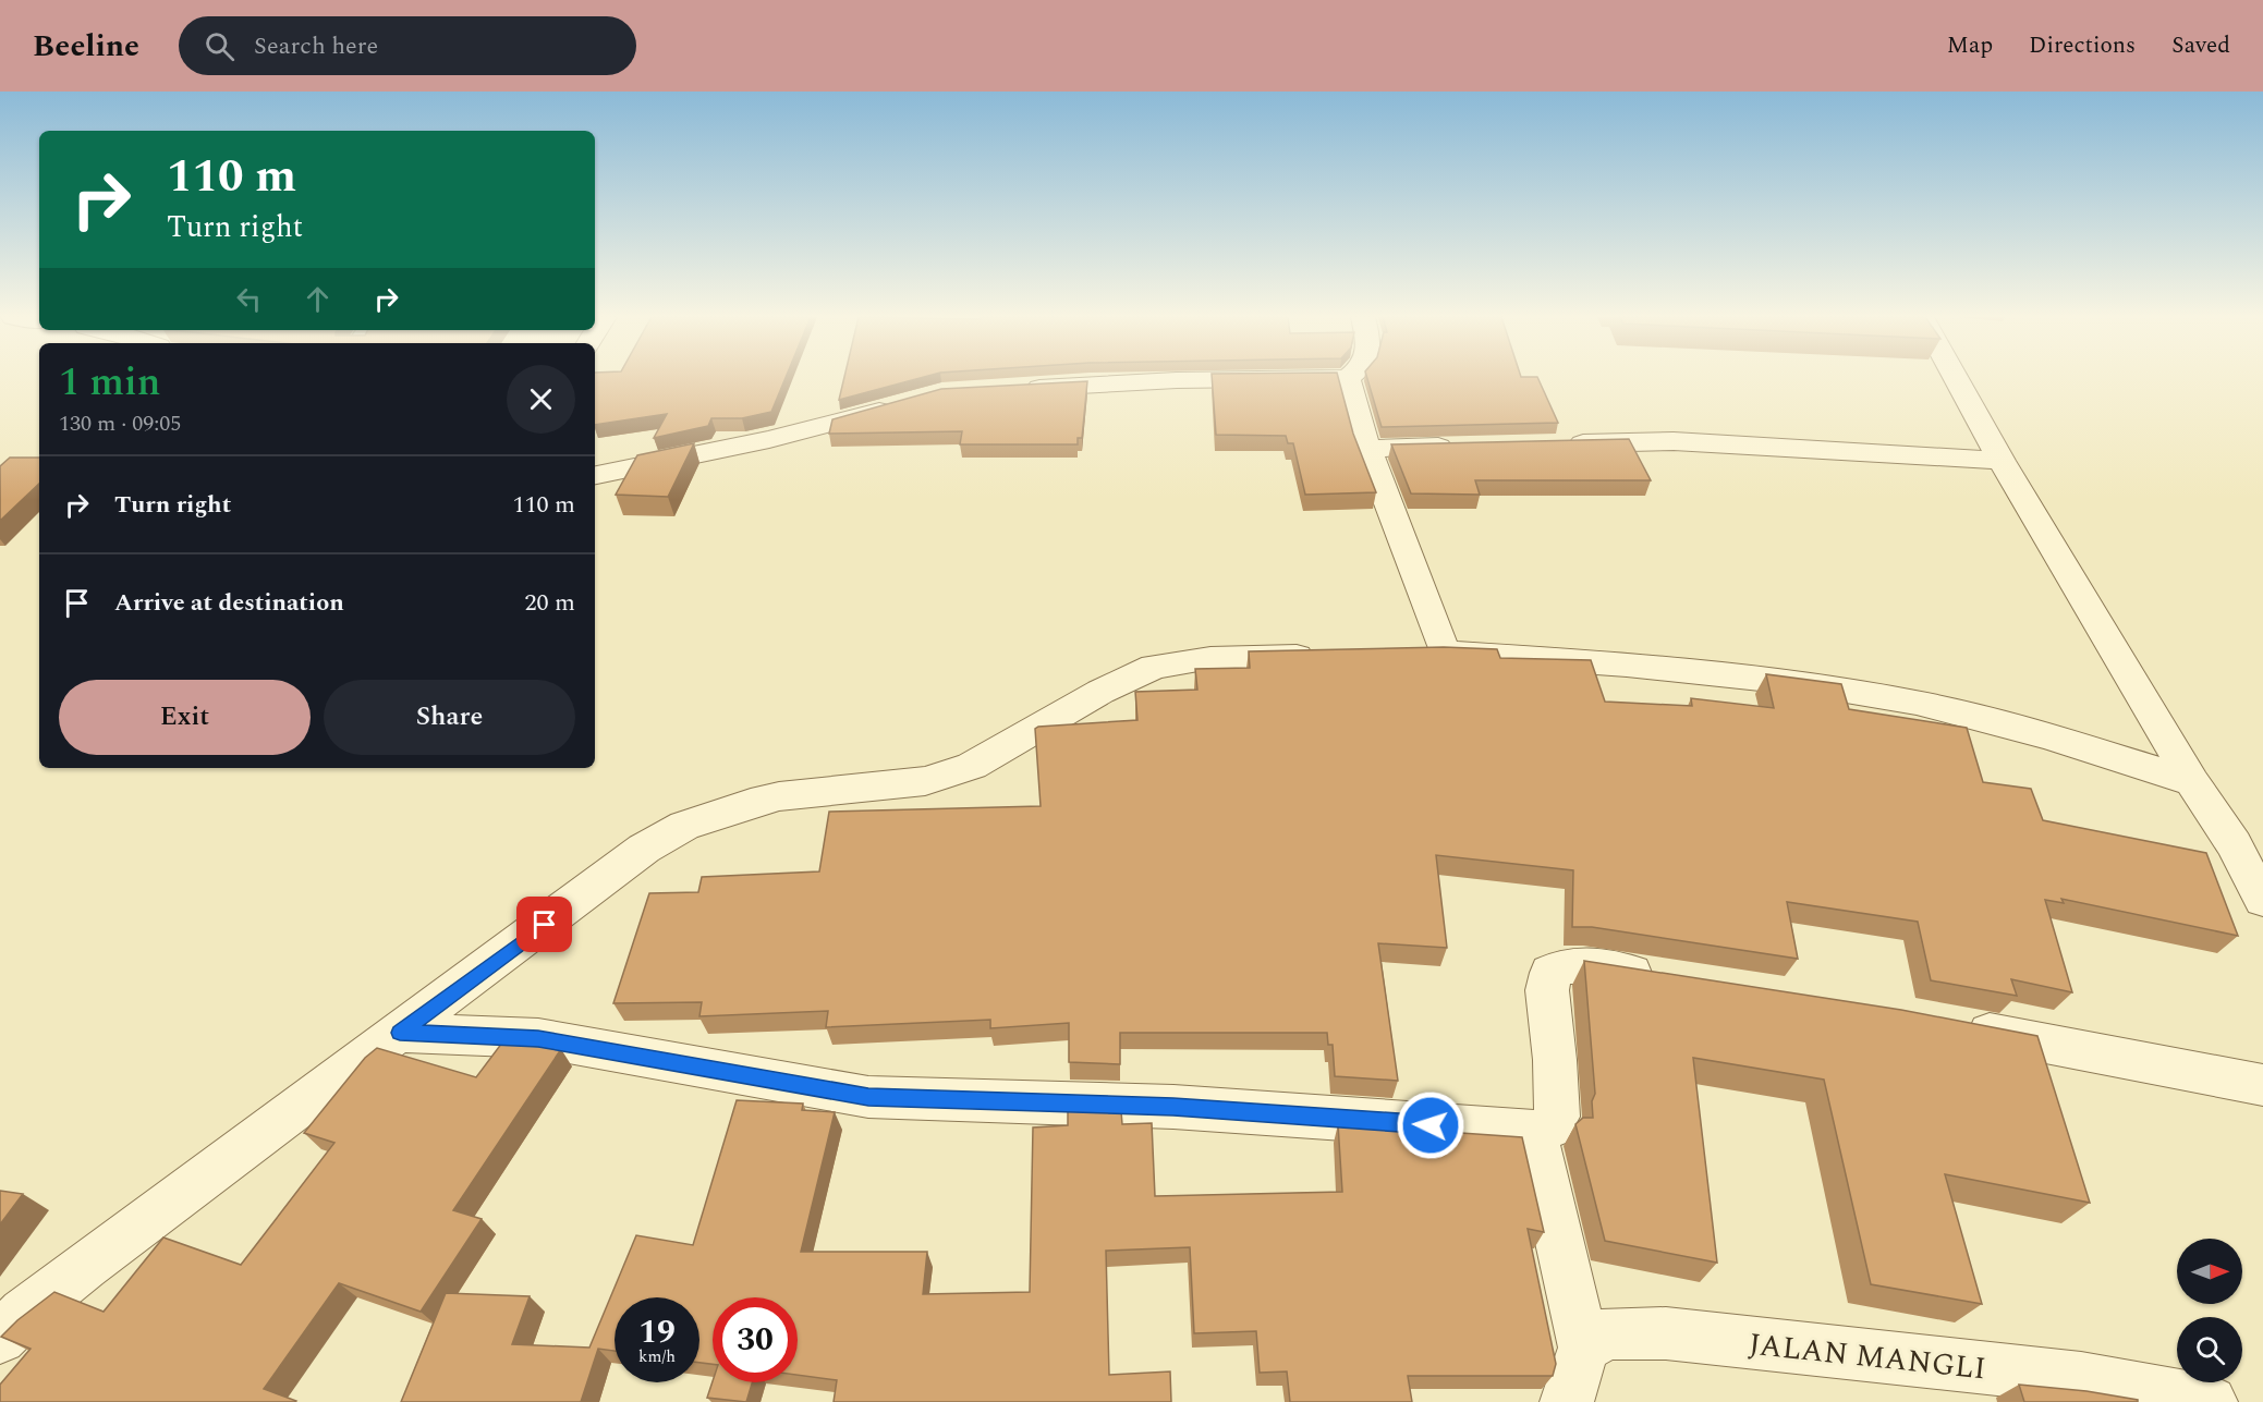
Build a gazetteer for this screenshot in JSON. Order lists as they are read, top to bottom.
{
  "streets": {
    "street": ["JALAN MANGLI"]
  },
  "north": "right",
  "page": {
    "header": "Beeline",
    "search": "Search here",
    "nav": ["Map", "Directions", "Saved"],
    "turn": ["110 m", "Turn right"],
    "heading": ["1 min", "130 m · 09:05"],
    "list": [
      {
        "name": "Turn right",
        "value": "110 m"
      },
      {
        "name": "Arrive at destination",
        "value": "20 m"
      }
    ],
    "buttons": ["Exit", "Share"],
    "speed": "19 km/h",
    "limit": "30"
  }
}
